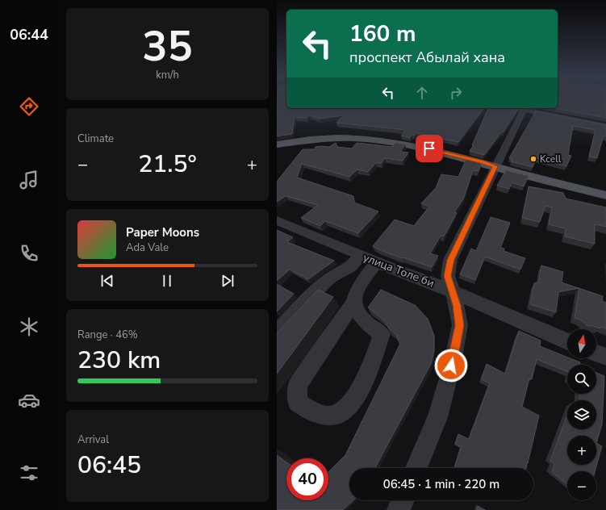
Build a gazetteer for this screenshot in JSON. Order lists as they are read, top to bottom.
{
  "streets": {
    "street": ["улица Толе би"]
  },
  "places": ["Kcell"],
  "north": "top",
  "page": {
    "tabs": "06:44",
    "tile": [
      ["35", "km/h"],
      "Climate",
      ["Range · 46%", "230 km"],
      ["Arrival", "06:45"]
    ],
    "turn": ["160 m", "проспект Абылай хана"],
    "heat": ["−", "21.5°", "+"],
    "song": ["Paper Moons", "Ada Vale"],
    "map_buttons": ["+", "−"],
    "limit": "40",
    "trip": "06:45 · 1 min · 220 m"
  }
}
